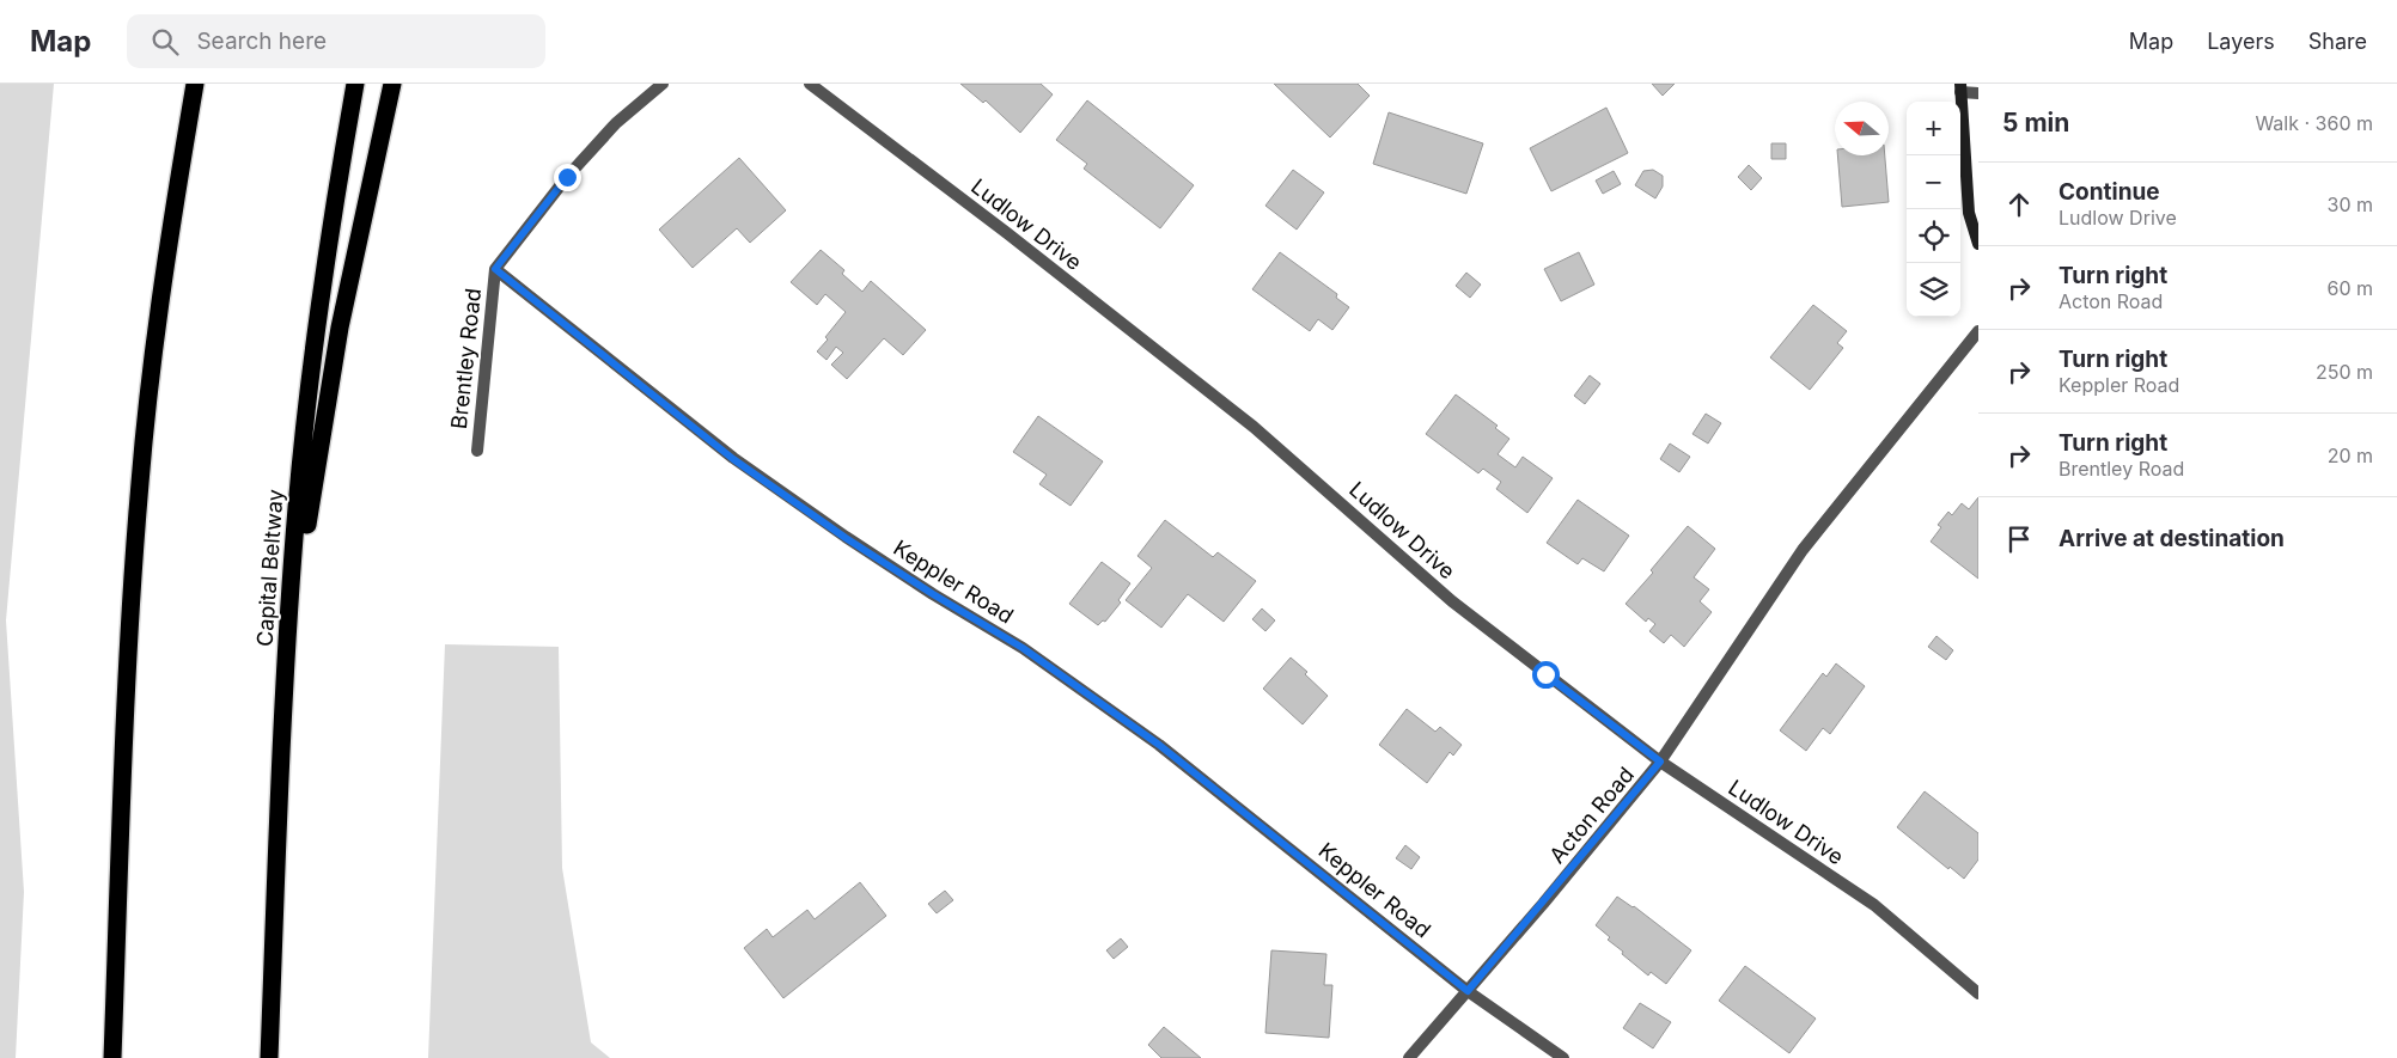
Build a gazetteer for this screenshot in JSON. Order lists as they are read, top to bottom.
{
  "streets": {
    "highway": ["Capital Beltway"],
    "street": [
      "Ludlow Drive",
      "Brentley Road",
      "Keppler Road",
      "Acton Road"
    ]
  },
  "crossings": [
    ["Ludlow Drive", "Acton Road"],
    ["Brentley Road", "Keppler Road"],
    ["Keppler Road", "Acton Road"]
  ],
  "north": "left",
  "page": {
    "header": "Map",
    "search": "Search here",
    "nav": ["Map", "Layers", "Share"],
    "heading": ["5 min", "Walk · 360 m"],
    "map_buttons": ["+", "−"],
    "list": [
      ["Continue", "Ludlow Drive", "30 m"],
      ["Turn right", "Acton Road", "60 m"],
      ["Turn right", "Keppler Road", "250 m"],
      ["Turn right", "Brentley Road", "20 m"],
      "Arrive at destination"
    ]
  }
}
